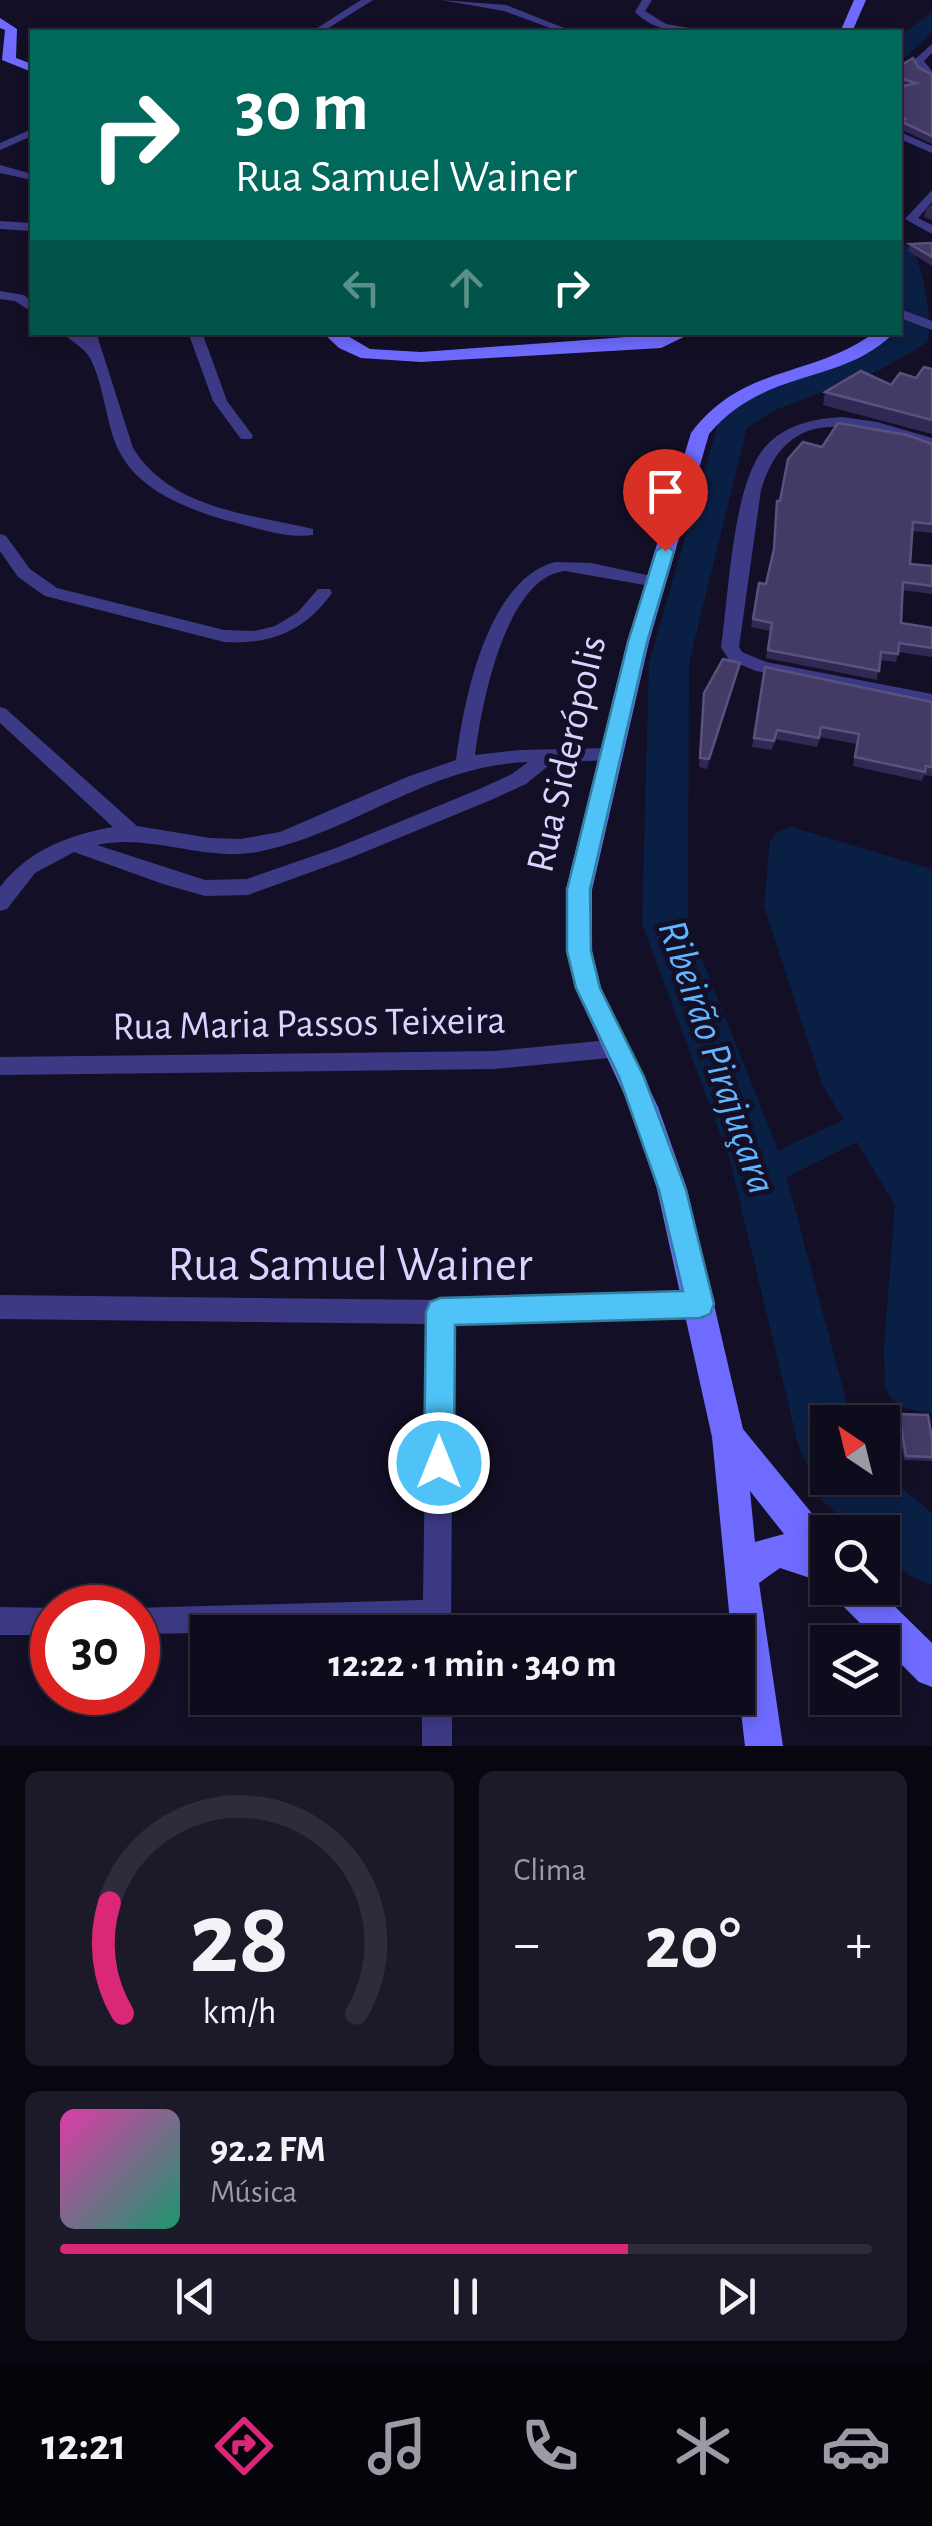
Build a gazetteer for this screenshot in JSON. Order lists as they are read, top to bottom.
{
  "streets": {
    "street": ["Rua Siderópolis", "Rua Maria Passos Teixeira", "Rua Samuel Wainer"]
  },
  "crossings": [
    ["Rua Siderópolis", "Rua Maria Passos Teixeira"],
    ["Rua Siderópolis", "Rua Samuel Wainer"]
  ],
  "water": ["Ribeirão Pirajuçara"],
  "north": "top left",
  "page": {
    "turn": ["30 m", "Rua Samuel Wainer"],
    "limit": "30",
    "trip": "12:22 · 1 min · 340 m",
    "tile": "Clima",
    "heat": ["−", "20°", "+"],
    "song": ["92.2 FM", "Música"],
    "tabs": "12:21",
    "gauge": ["28", "km/h"]
  }
}
